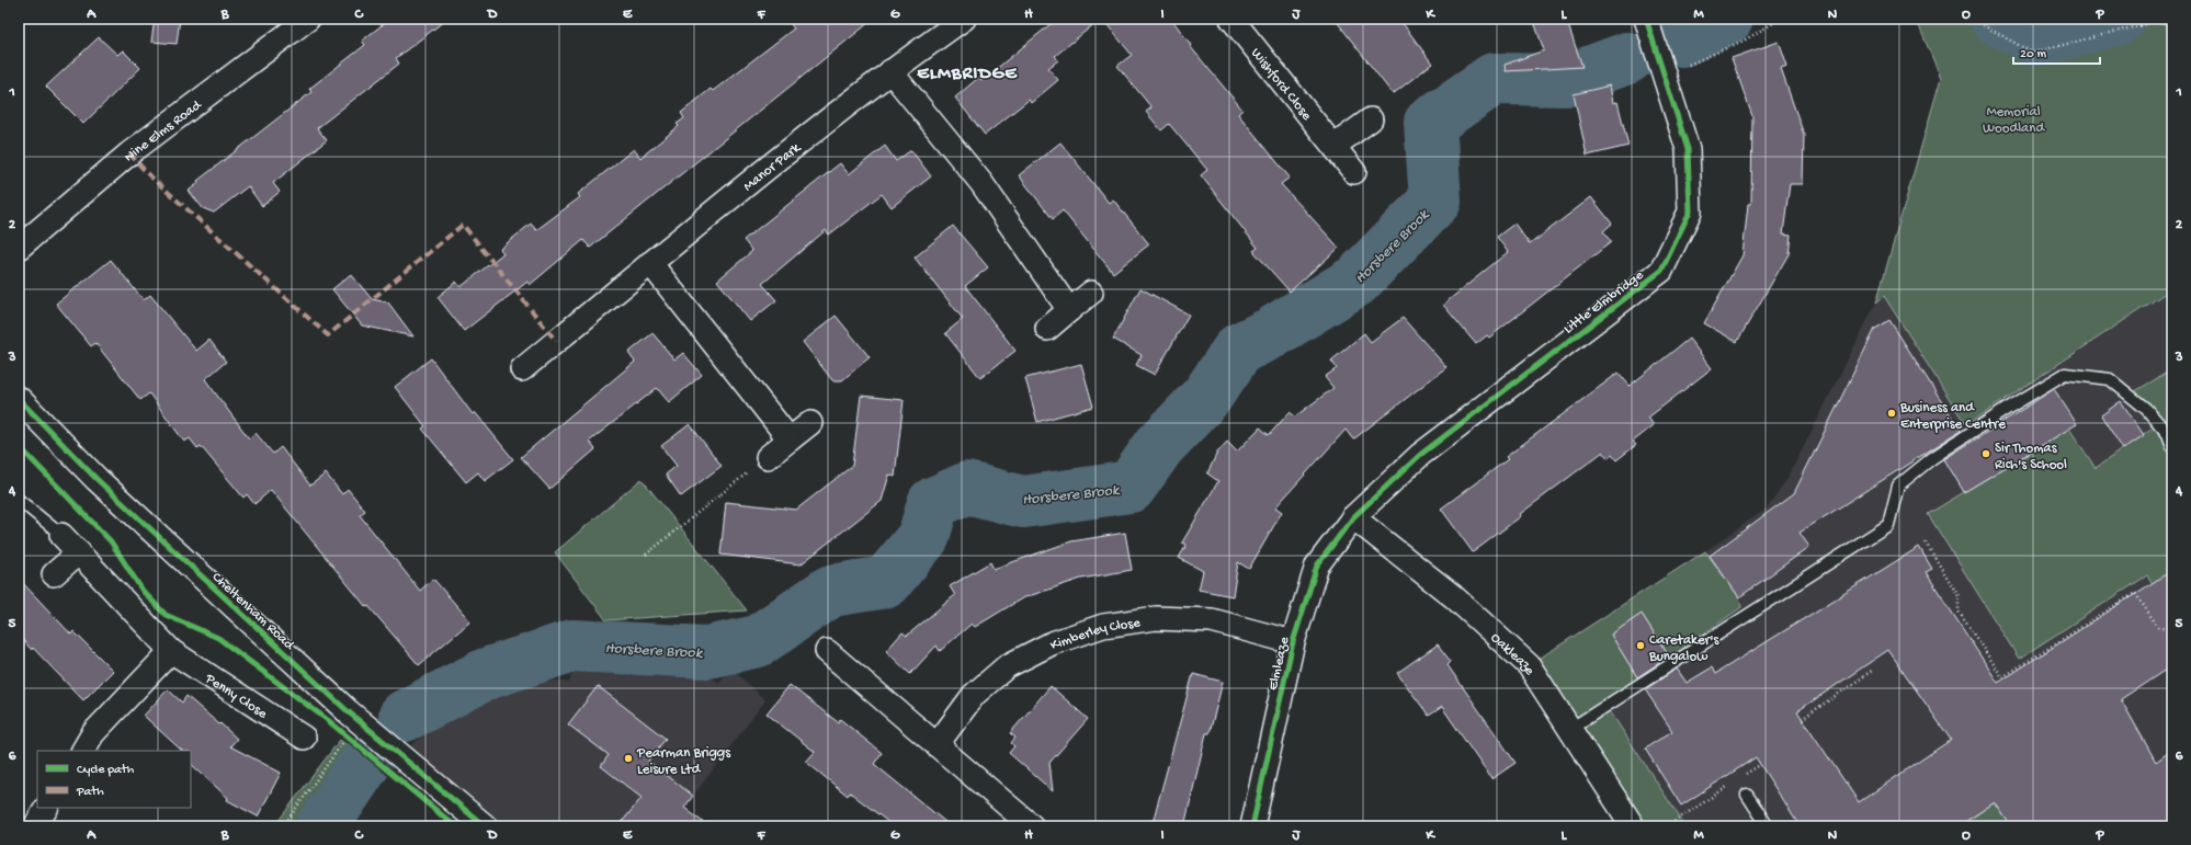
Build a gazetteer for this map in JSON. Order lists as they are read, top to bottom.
{
  "streets": {
    "main road": ["Cheltenham Road"],
    "street": [
      "Wishford Close",
      "Nine Elms Road",
      "Manor Park",
      "Little Elmbridge",
      "Kimberley Close",
      "Oakleaze",
      "Elmleaze",
      "Penny Close"
    ]
  },
  "crossings": [
    ["Little Elmbridge", "Oakleaze"],
    ["Little Elmbridge", "Elmleaze"],
    ["Kimberley Close", "Elmleaze"],
    ["Oakleaze", "Elmleaze"]
  ],
  "districts": ["ELMBRIDGE"],
  "water": ["Horsbere Brook"],
  "parks": ["Memorial Woodland"],
  "places": [
    "Business and Enterprise Centre",
    "Sir Thomas Rich's School",
    "Caretaker's Bungalow",
    "Pearman Briggs Leisure Ltd"
  ],
  "legend": ["Cycle path", "Path"],
  "scale_bar": "20 m",
  "grid": {
    "columns": [
      "A",
      "B",
      "C",
      "D",
      "E",
      "F",
      "G",
      "H",
      "I",
      "J",
      "K",
      "L",
      "M",
      "N",
      "O",
      "P"
    ],
    "rows": [
      "1",
      "2",
      "3",
      "4",
      "5",
      "6"
    ]
  }
}
